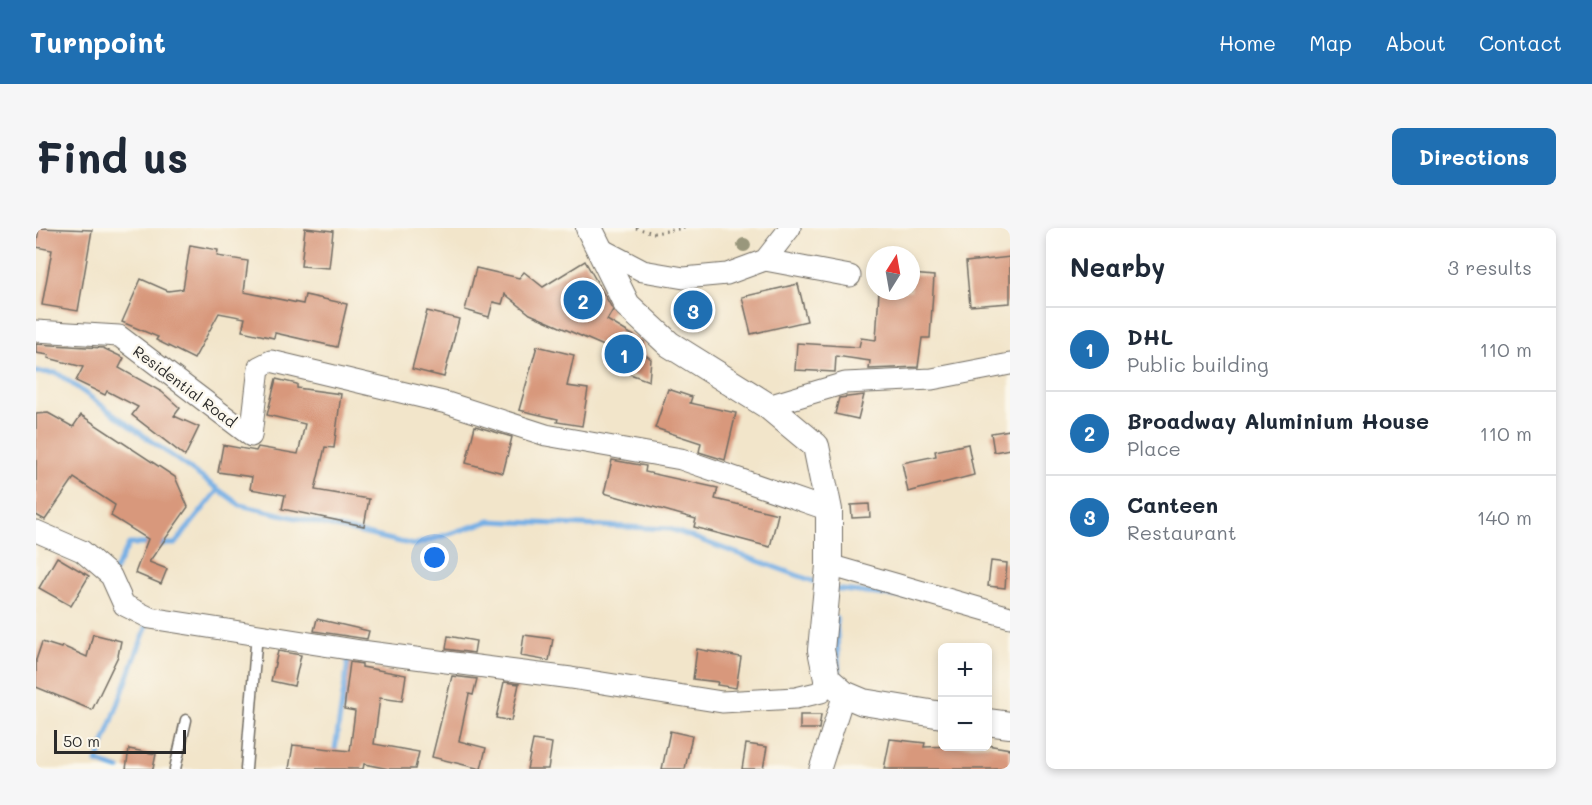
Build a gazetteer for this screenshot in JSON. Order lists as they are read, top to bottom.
{
  "streets": {
    "street": ["Residential Road"]
  },
  "scale_bar": "50 m",
  "north": "top",
  "page": {
    "header": "Turnpoint",
    "nav": [
      "Home",
      "Map",
      "About",
      "Contact"
    ],
    "buttons": "Directions",
    "title": "Find us",
    "heading": ["Nearby", "3 results"],
    "pins": ["2", "3", "1"],
    "list": [
      {
        "mark": "1",
        "name": "DHL",
        "note": "Public building",
        "value": "110 m"
      },
      {
        "mark": "2",
        "name": "Broadway Aluminium House",
        "note": "Place",
        "value": "110 m"
      },
      {
        "mark": "3",
        "name": "Canteen",
        "note": "Restaurant",
        "value": "140 m"
      }
    ],
    "map_buttons": ["+", "−"],
    "scale": "50 m"
  }
}
